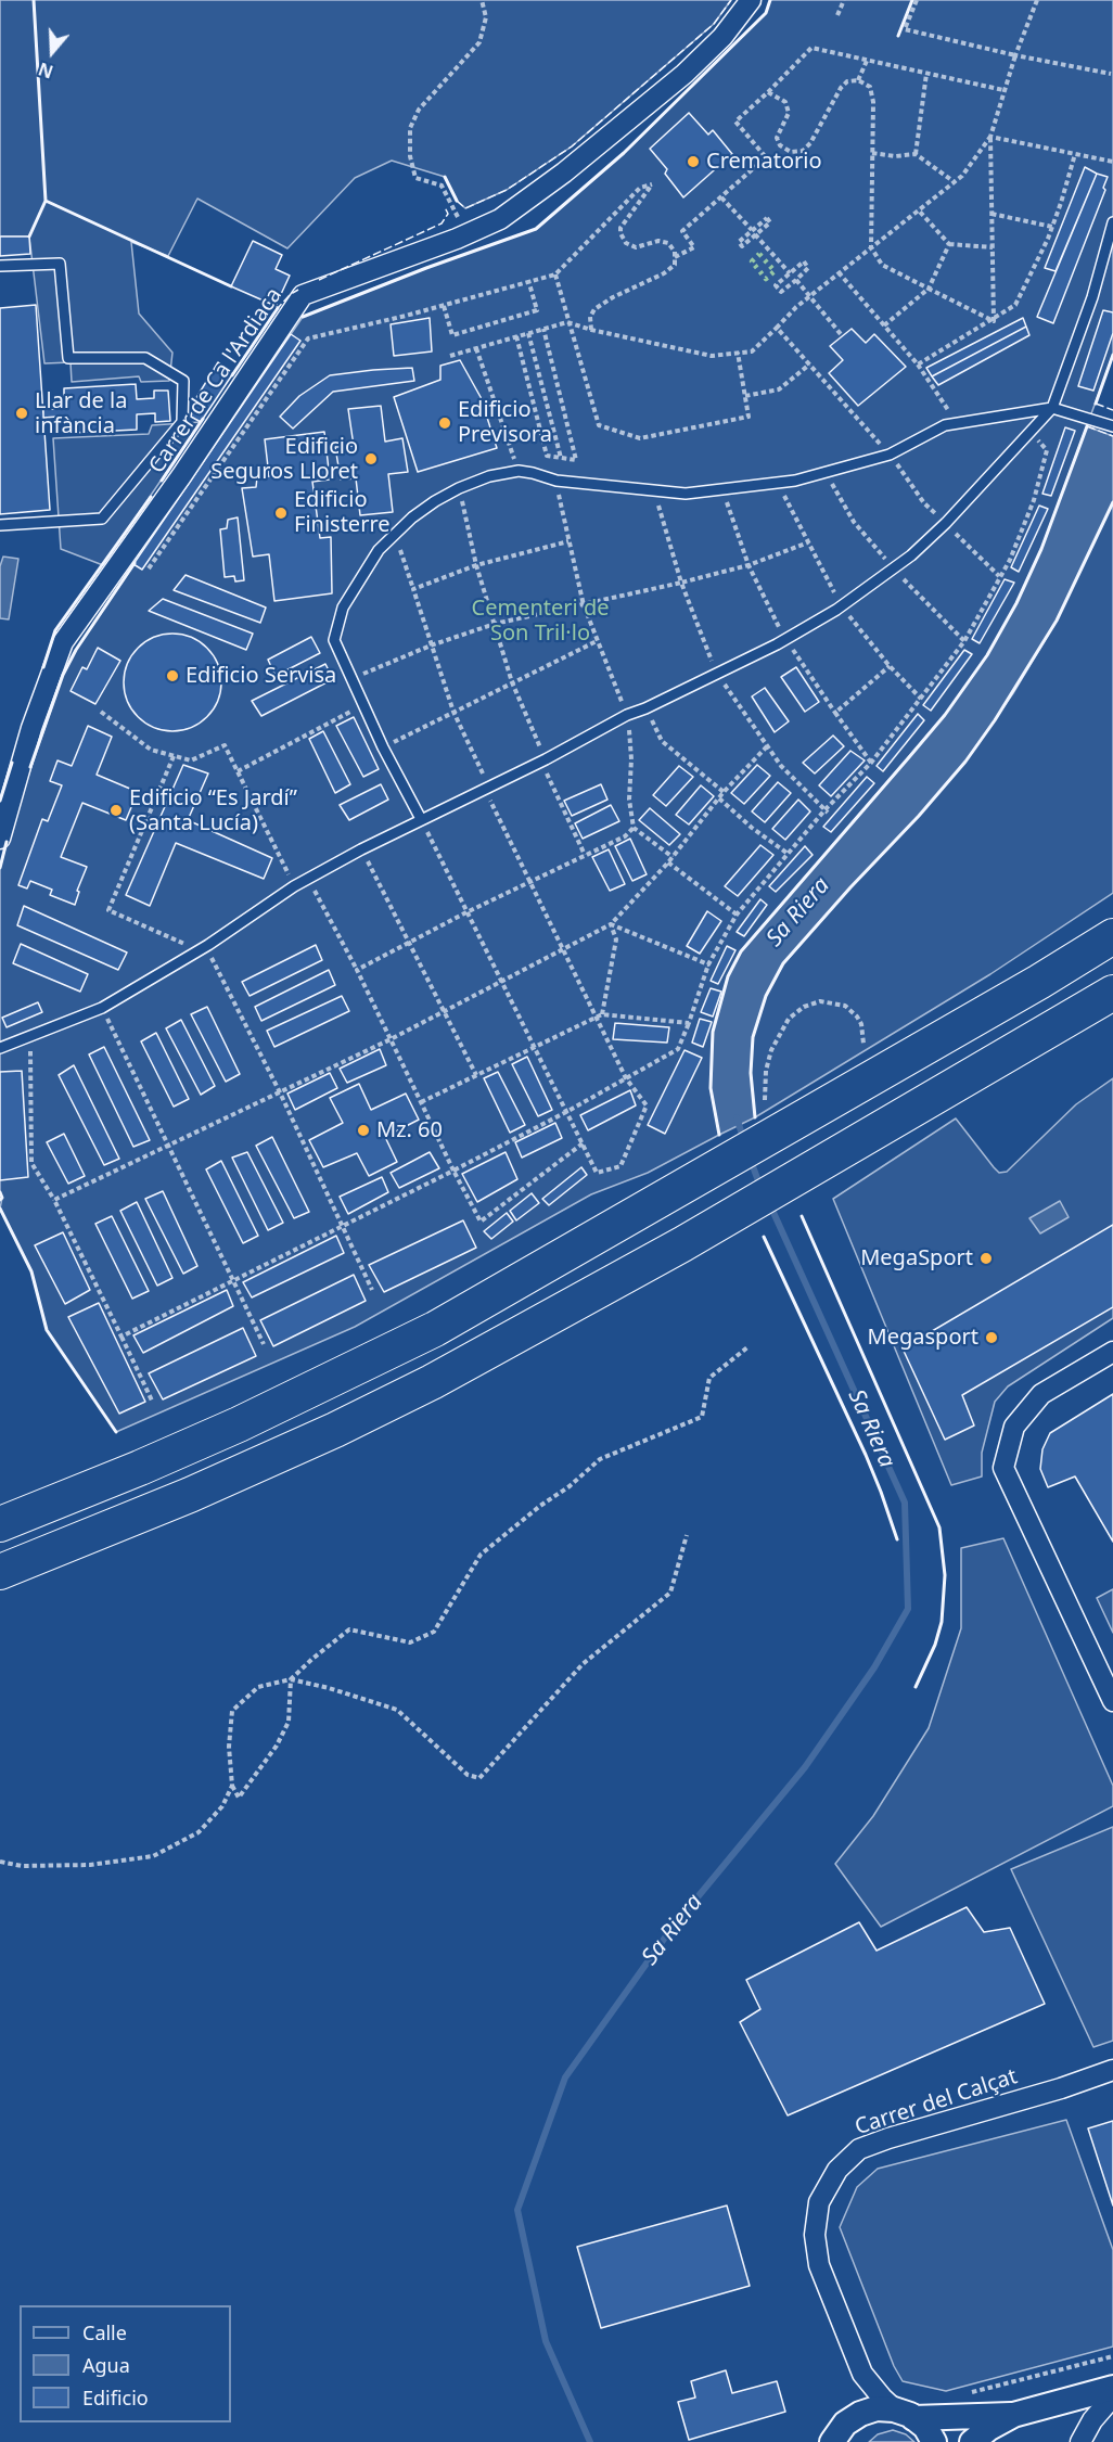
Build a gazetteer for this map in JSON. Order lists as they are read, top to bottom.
{
  "streets": {
    "street": ["Carrer de Ca l'Ardiaca", "Carrer del Calçat"]
  },
  "water": ["Sa Riera"],
  "parks": ["Cementeri de Son Tril·lo"],
  "places": [
    "Crematorio",
    "Llar de la infància",
    "Edificio Previsora",
    "Edificio Seguros Lloret",
    "Edificio Finisterre",
    "Edificio Servisa",
    "Edificio “Es Jardí” (Santa Lucía)",
    "Mz. 60",
    "MegaSport",
    "Megasport"
  ],
  "legend": ["Calle", "Agua", "Edificio"],
  "north": "bottom"
}
